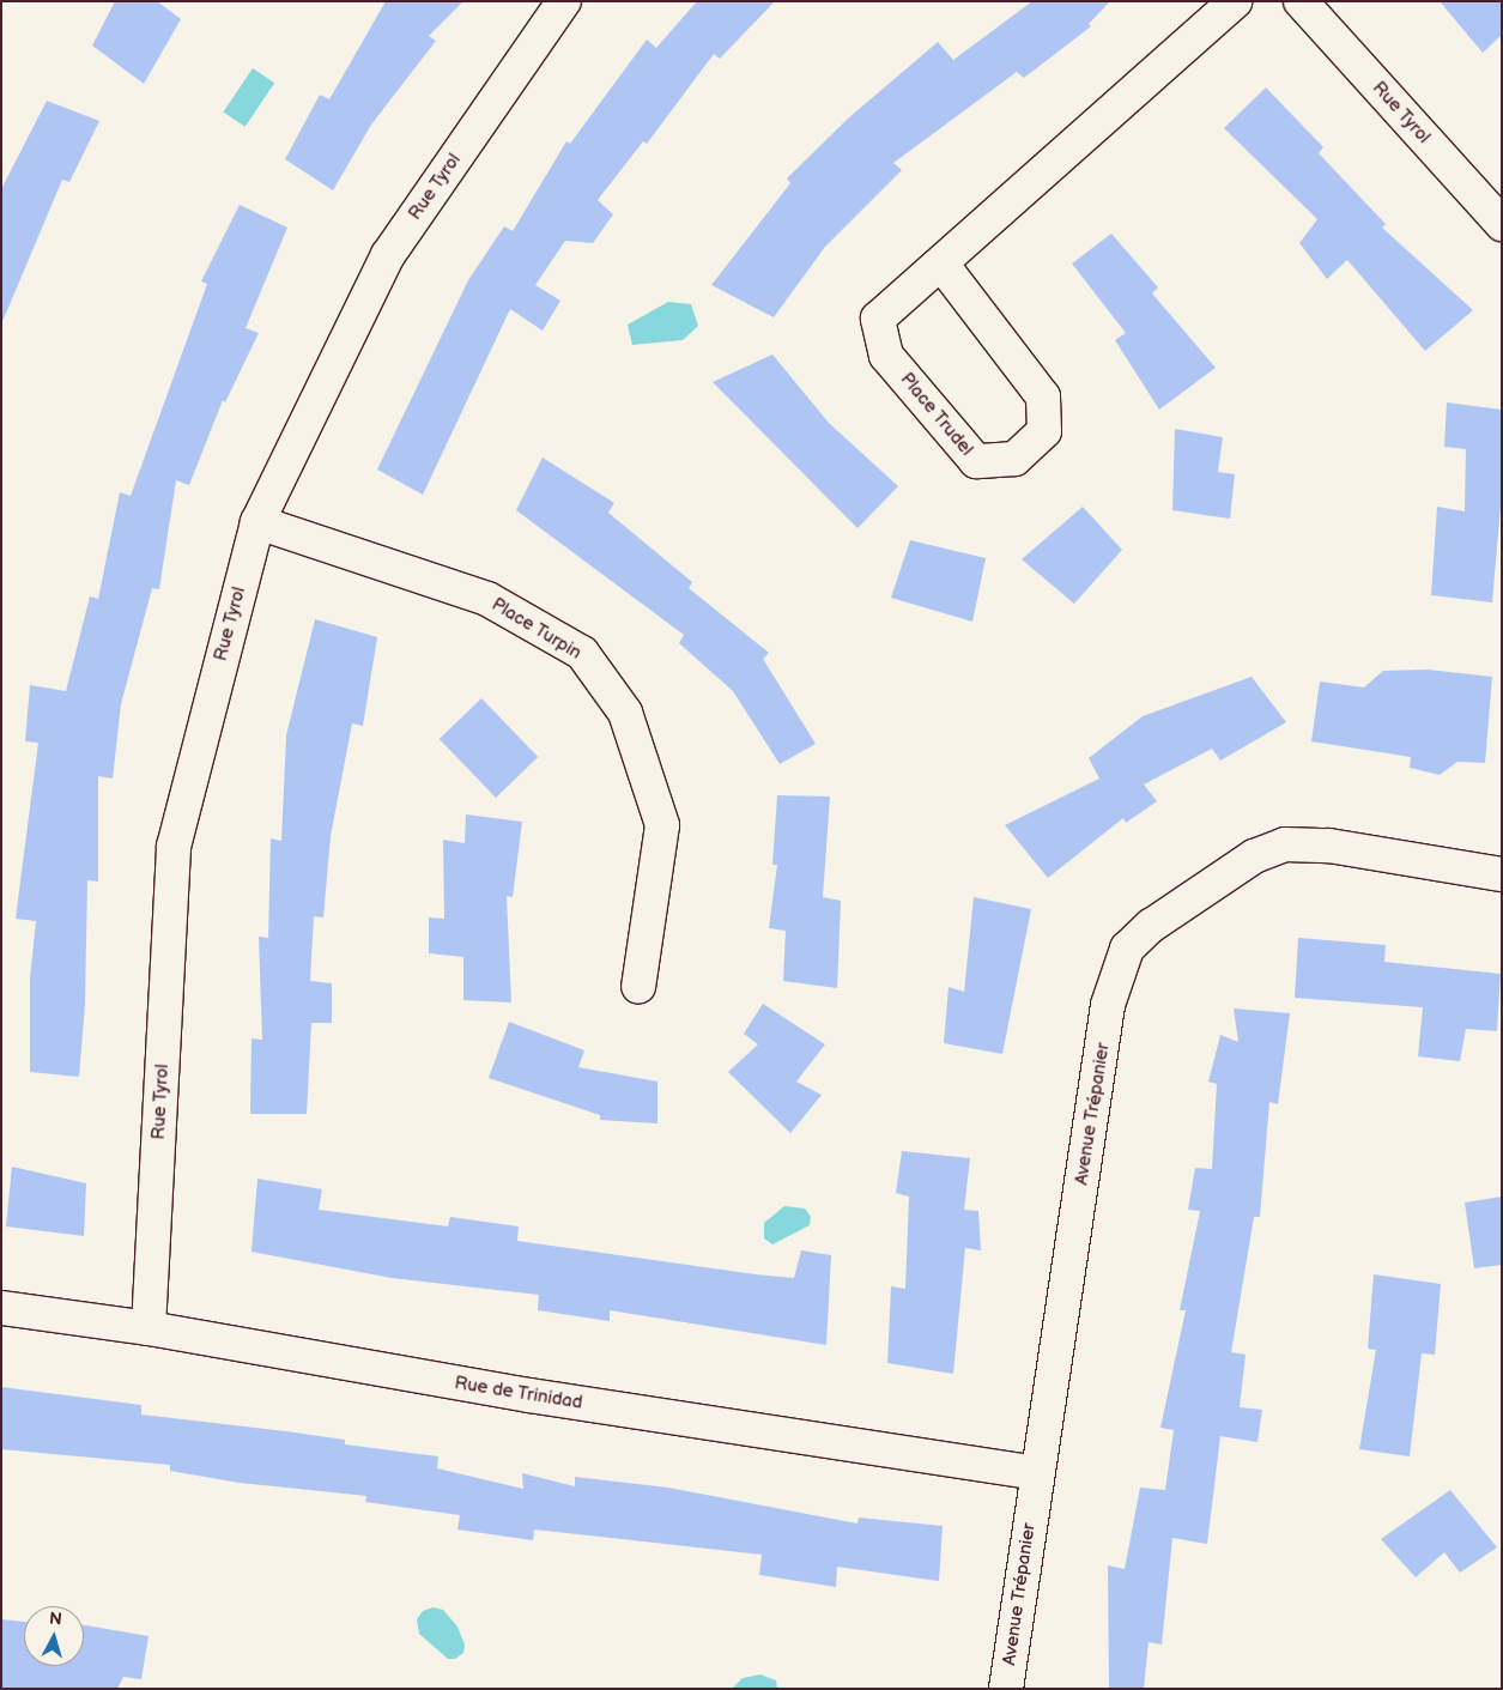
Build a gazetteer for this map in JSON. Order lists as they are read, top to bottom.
{
  "streets": {
    "street": [
      "Rue Tyrol",
      "Place Trudel",
      "Place Turpin",
      "Avenue Trépanier",
      "Rue de Trinidad"
    ]
  },
  "crossings": [
    ["Rue Tyrol", "Place Turpin"],
    ["Rue Tyrol", "Rue de Trinidad"],
    ["Avenue Trépanier", "Rue de Trinidad"]
  ],
  "north": "top"
}
